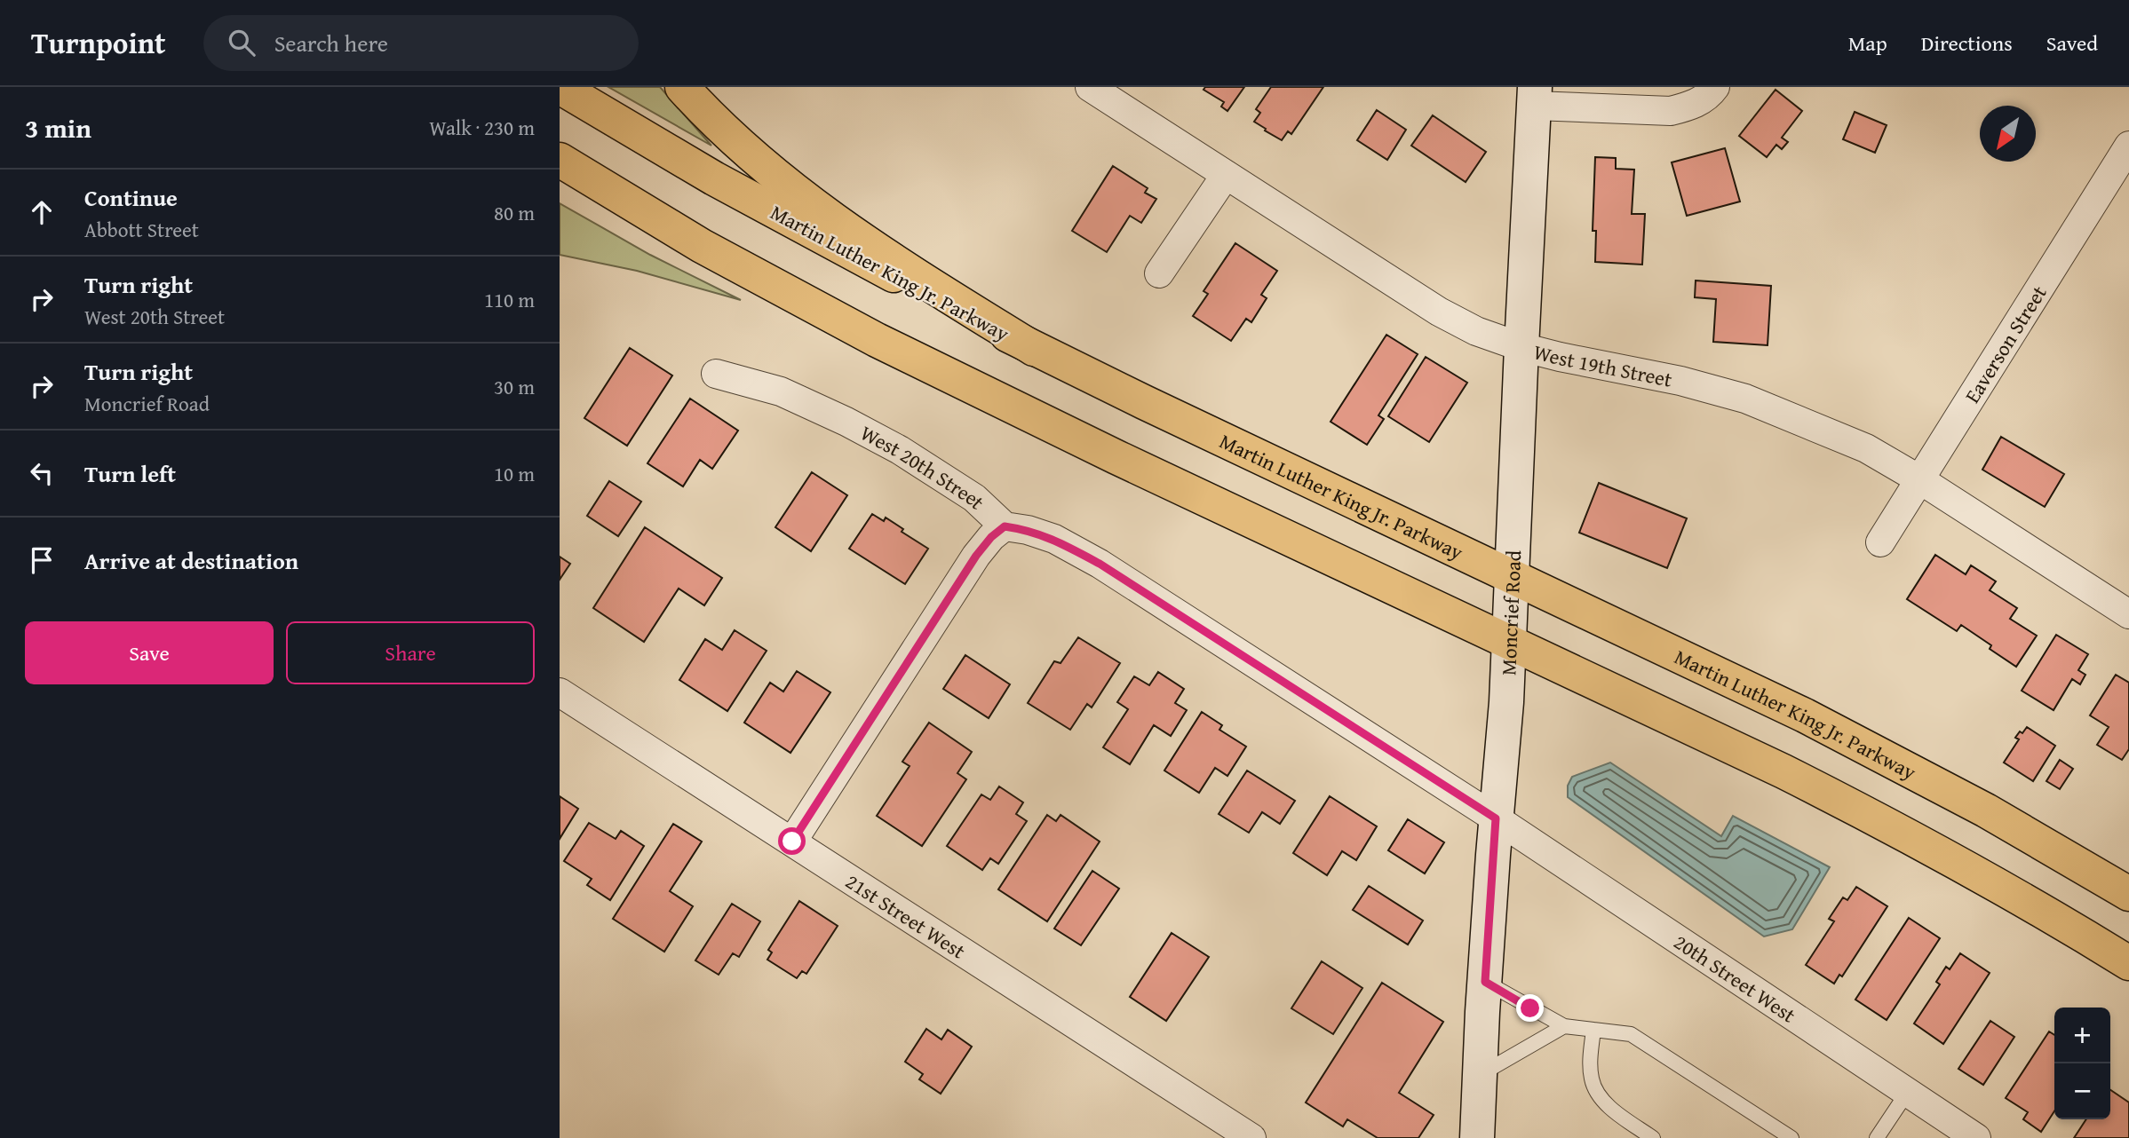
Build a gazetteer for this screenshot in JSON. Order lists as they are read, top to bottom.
{
  "streets": {
    "highway": ["Martin Luther King Jr. Parkway"],
    "main road": ["Moncrief Road"],
    "street": [
      "Eaverson Street",
      "West 19th Street",
      "West 20th Street",
      "21st Street West",
      "20th Street West"
    ]
  },
  "crossings": [
    ["Martin Luther King Jr. Parkway", "Moncrief Road"],
    ["Eaverson Street", "West 19th Street"],
    ["West 19th Street", "Moncrief Road"],
    ["Moncrief Road", "20th Street West"]
  ],
  "north": "bottom left",
  "page": {
    "header": "Turnpoint",
    "search": "Search here",
    "nav": ["Map", "Directions", "Saved"],
    "heading": ["3 min", "Walk · 230 m"],
    "list": [
      ["Continue", "Abbott Street", "80 m"],
      ["Turn right", "West 20th Street", "110 m"],
      ["Turn right", "Moncrief Road", "30 m"],
      ["Turn left", "10 m"],
      "Arrive at destination"
    ],
    "buttons": ["Save", "Share"],
    "map_buttons": ["+", "−"]
  }
}
